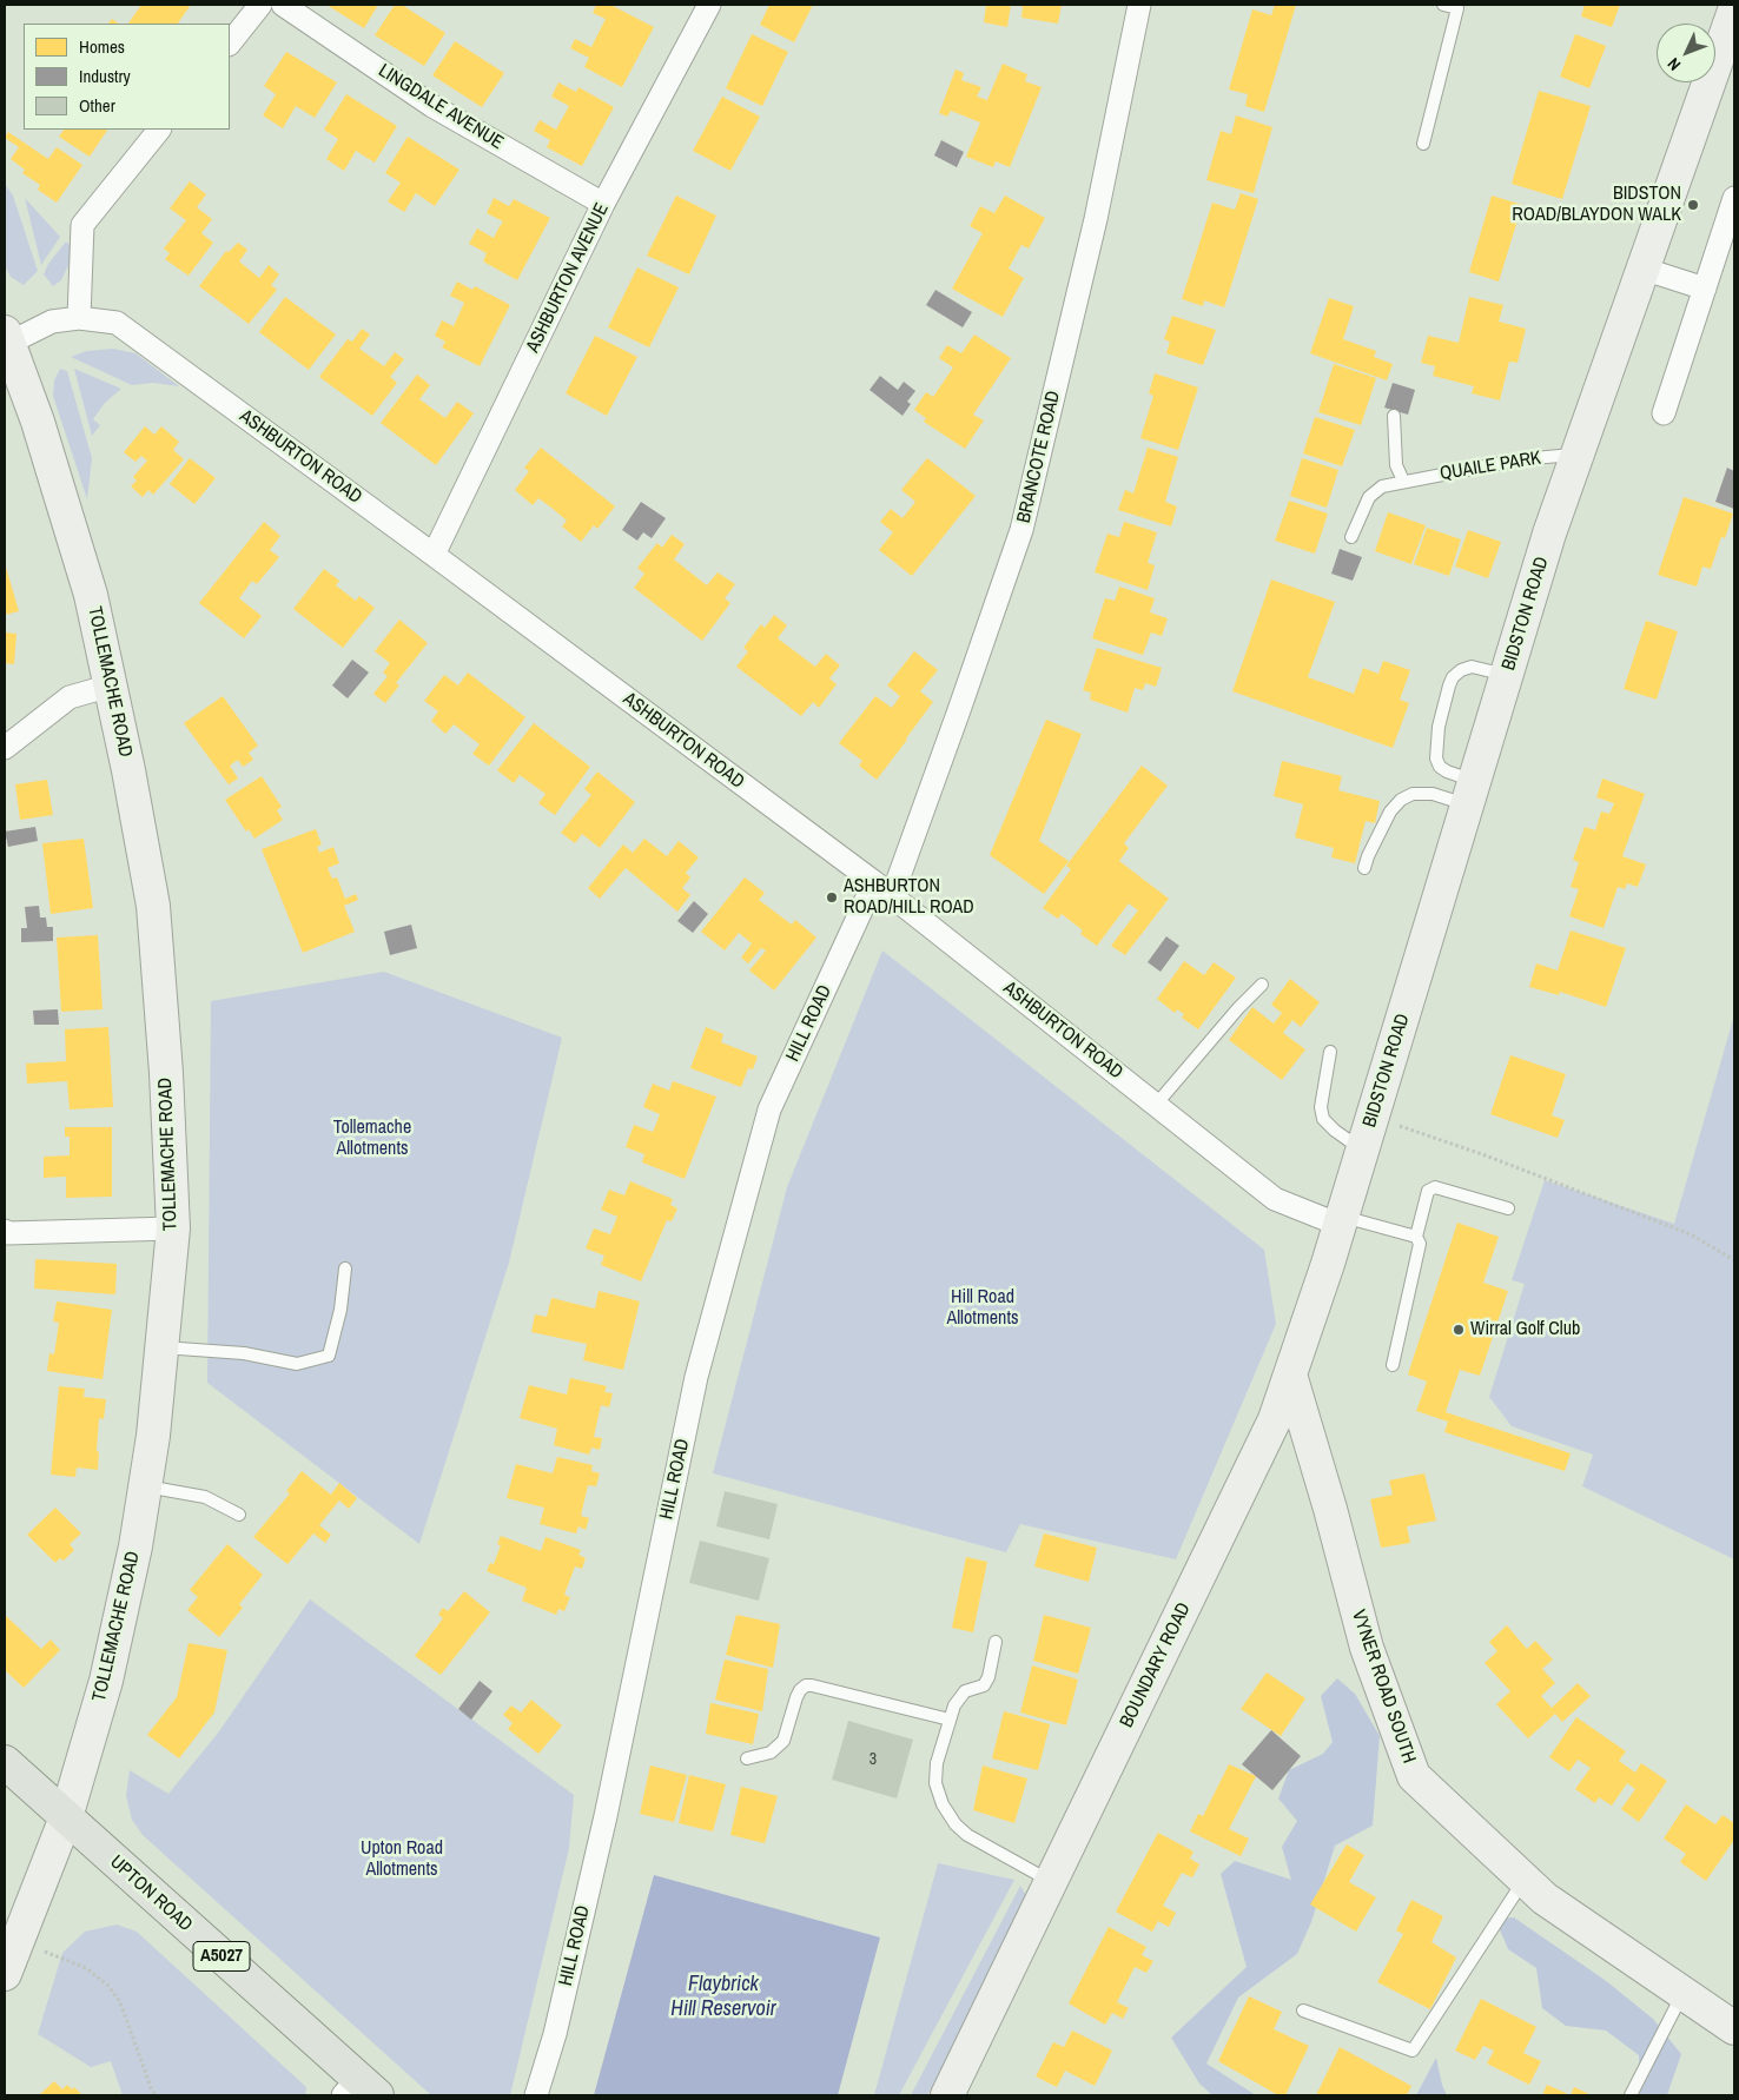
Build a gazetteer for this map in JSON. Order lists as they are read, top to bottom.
{
  "streets": {
    "main road": ["UPTON ROAD", "A5027"],
    "street": [
      "LINGDALE AVENUE",
      "ASHBURTON AVENUE",
      "ASHBURTON ROAD",
      "BRANCOTE ROAD",
      "BIDSTON ROAD",
      "TOLLEMACHE ROAD",
      "HILL ROAD",
      "BOUNDARY ROAD",
      "VYNER ROAD SOUTH"
    ],
    "lane": ["QUAILE PARK"]
  },
  "crossings": [
    ["LINGDALE AVENUE", "ASHBURTON AVENUE"],
    ["ASHBURTON AVENUE", "ASHBURTON ROAD"],
    ["ASHBURTON ROAD", "BRANCOTE ROAD"],
    ["ASHBURTON ROAD", "BIDSTON ROAD"],
    ["ASHBURTON ROAD", "TOLLEMACHE ROAD"],
    ["ASHBURTON ROAD", "HILL ROAD"],
    ["ASHBURTON ROAD", "BOUNDARY ROAD"],
    ["BRANCOTE ROAD", "HILL ROAD"],
    ["QUAILE PARK", "BIDSTON ROAD"],
    ["BIDSTON ROAD", "BOUNDARY ROAD"],
    ["TOLLEMACHE ROAD", "UPTON ROAD"],
    ["BOUNDARY ROAD", "VYNER ROAD SOUTH"]
  ],
  "water": ["Flaybrick Hill Reservoir"],
  "parks": ["Tollemache Allotments", "Hill Road Allotments", "Upton Road Allotments"],
  "places": ["BIDSTON ROAD/BLAYDON WALK", "ASHBURTON ROAD/HILL ROAD", "Wirral Golf Club"],
  "house_numbers": ["3"],
  "legend": ["Homes", "Industry", "Other"],
  "north": "bottom left"
}
